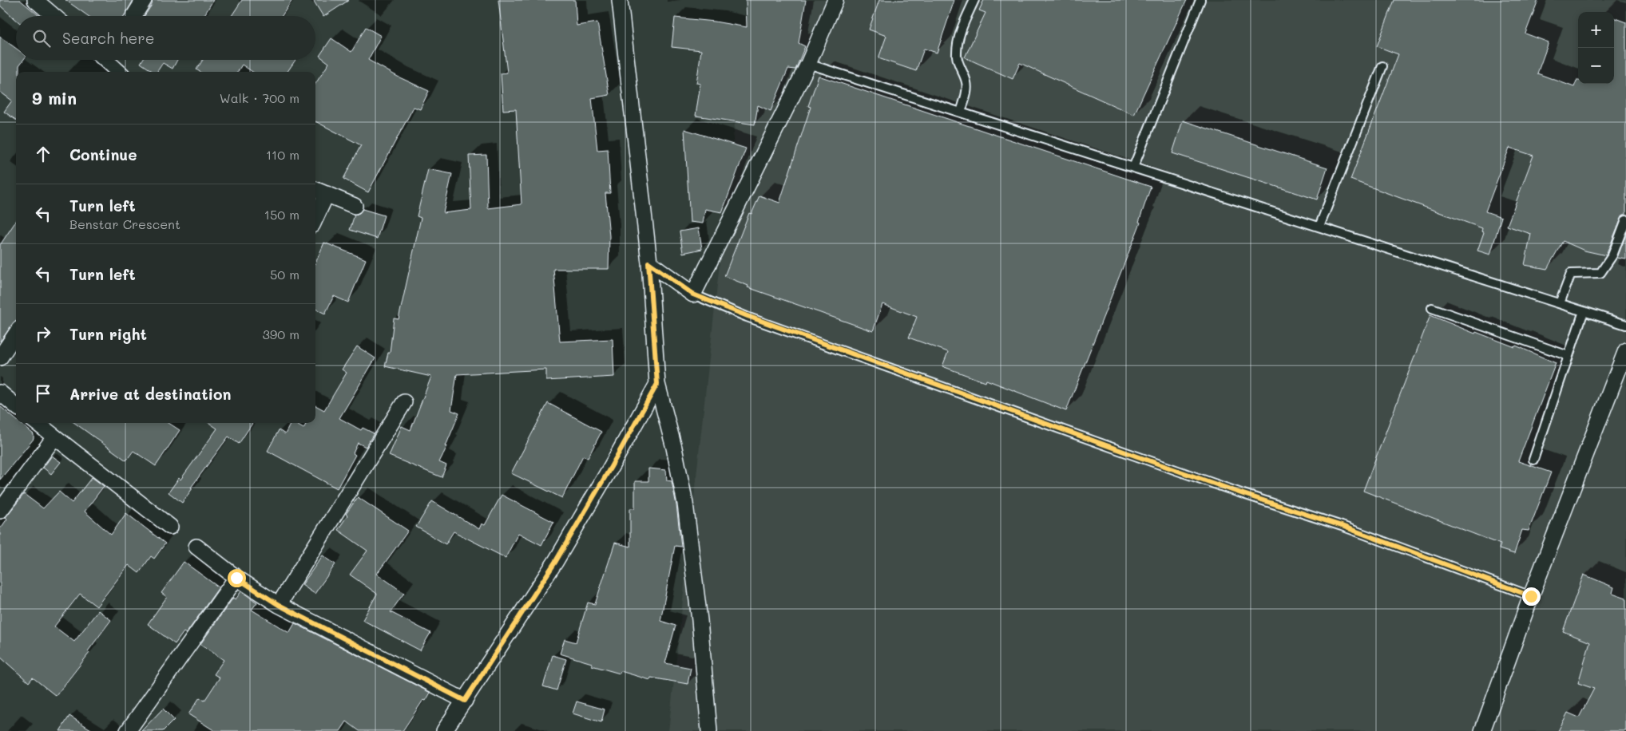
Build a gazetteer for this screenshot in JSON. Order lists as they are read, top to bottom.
{
  "page": {
    "map_buttons": ["+", "−"],
    "search": "Search here",
    "heading": ["9 min", "Walk · 700 m"],
    "list": [
      ["Continue", "110 m"],
      ["Turn left", "Benstar Crescent", "150 m"],
      ["Turn left", "50 m"],
      ["Turn right", "390 m"],
      "Arrive at destination"
    ]
  }
}
